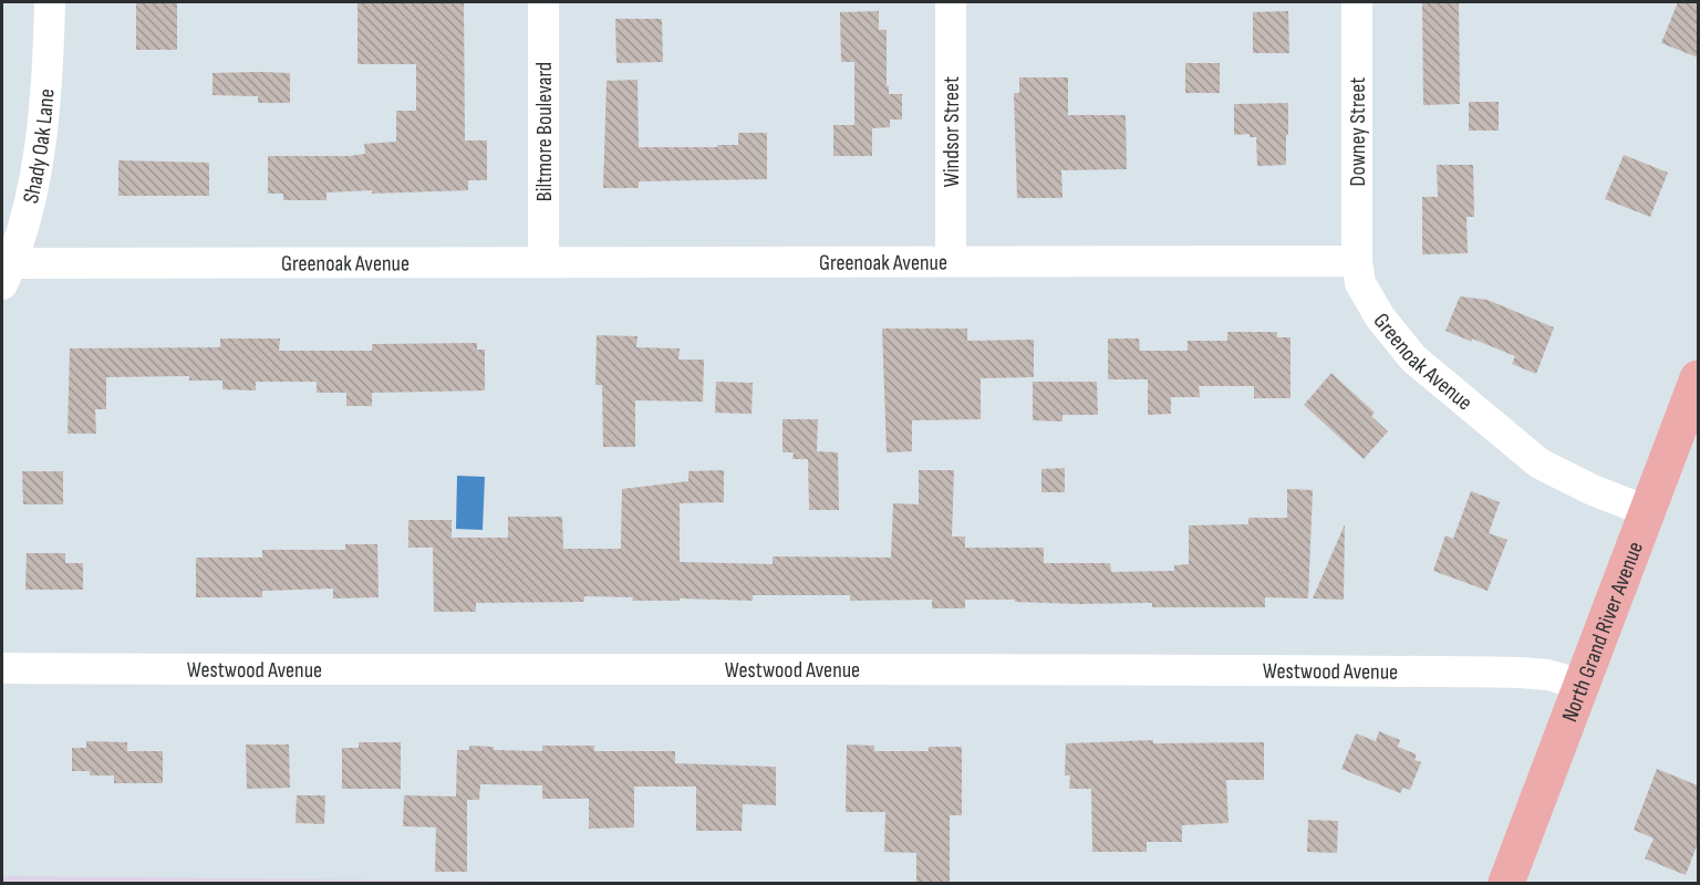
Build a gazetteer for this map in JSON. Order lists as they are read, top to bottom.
{
  "streets": {
    "main road": ["North Grand River Avenue"],
    "street": [
      "Biltmore Boulevard",
      "Windsor Street",
      "Downey Street",
      "Shady Oak Lane",
      "Greenoak Avenue",
      "Westwood Avenue"
    ]
  },
  "crossings": [
    ["Biltmore Boulevard", "Greenoak Avenue"],
    ["Windsor Street", "Greenoak Avenue"],
    ["Downey Street", "Greenoak Avenue"],
    ["Shady Oak Lane", "Greenoak Avenue"],
    ["Greenoak Avenue", "North Grand River Avenue"],
    ["North Grand River Avenue", "Westwood Avenue"]
  ]
}
